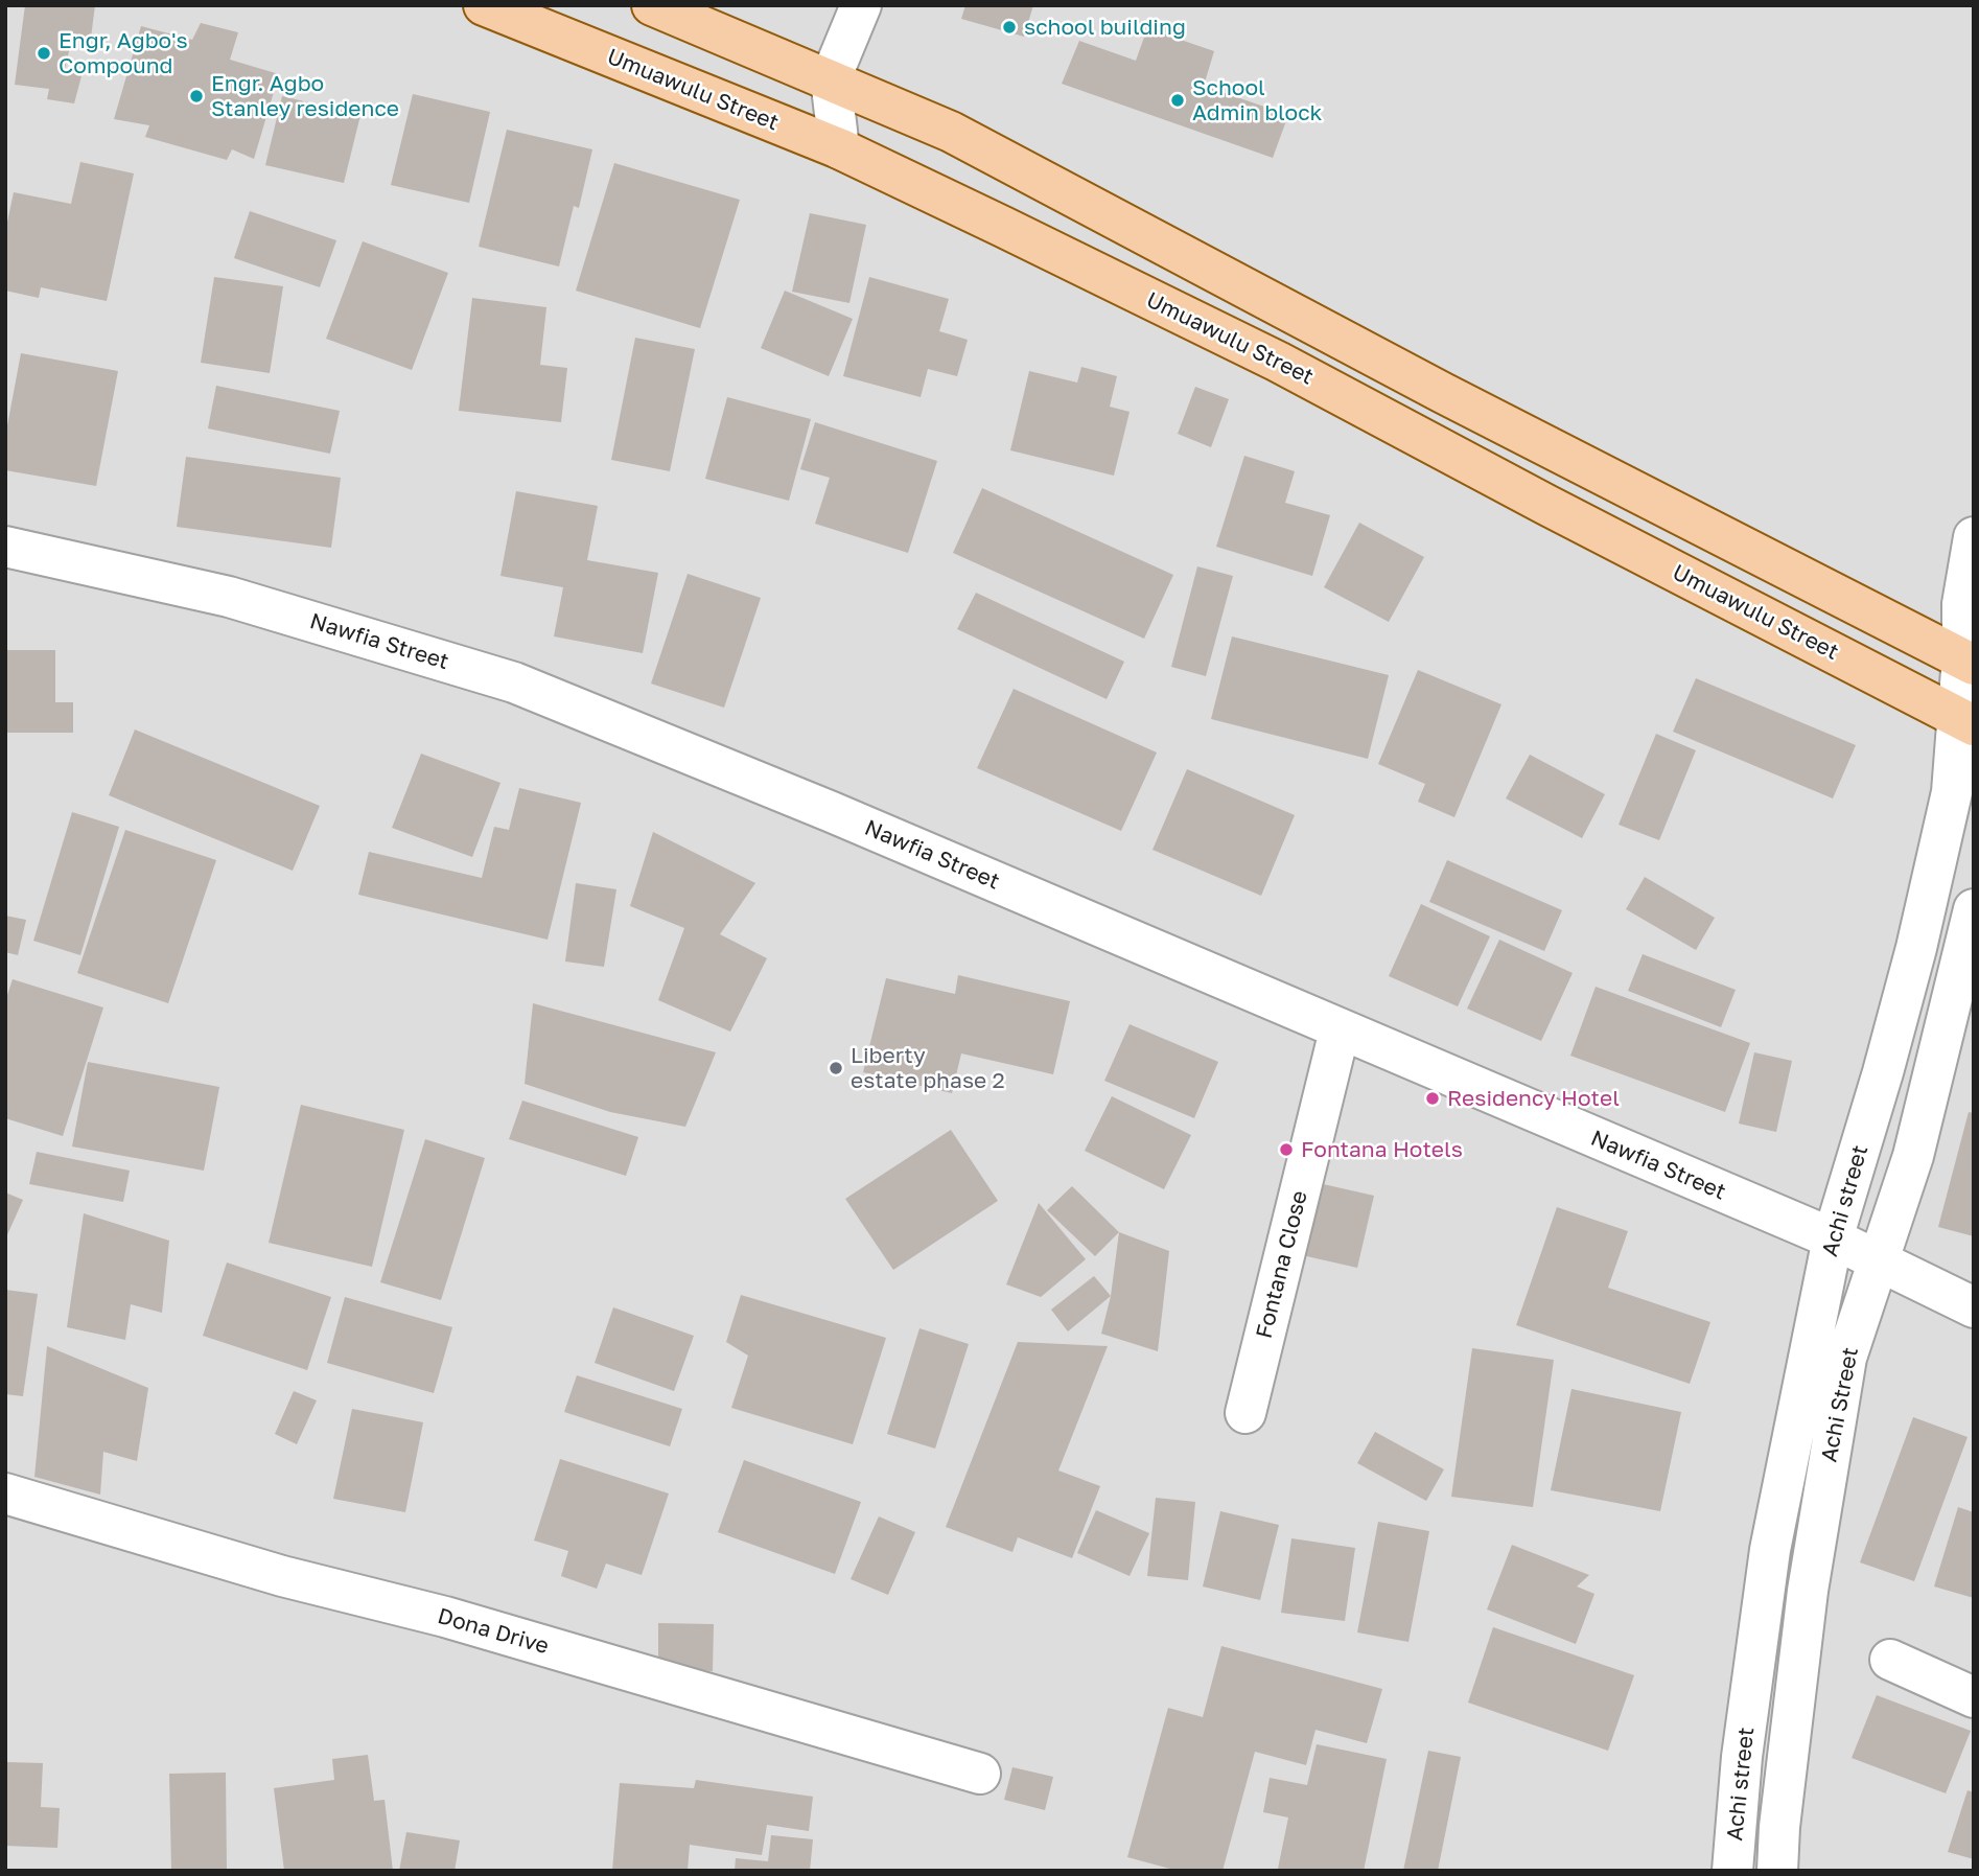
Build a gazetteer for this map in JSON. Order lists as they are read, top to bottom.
{
  "streets": {
    "main road": ["Umuawulu Street"],
    "street": [
      "Nawfia Street",
      "Achi street",
      "Fontana Close",
      "Achi Street",
      "Dona Drive"
    ]
  },
  "crossings": [
    ["Umuawulu Street", "Achi street"],
    ["Nawfia Street", "Achi street"],
    ["Nawfia Street", "Fontana Close"],
    ["Nawfia Street", "Achi Street"]
  ],
  "places": [
    "school building",
    "Engr, Agbo's Compound",
    "Engr. Agbo Stanley residence",
    "School Admin block",
    "Liberty estate phase 2",
    "Residency Hotel",
    "Fontana Hotels"
  ]
}
